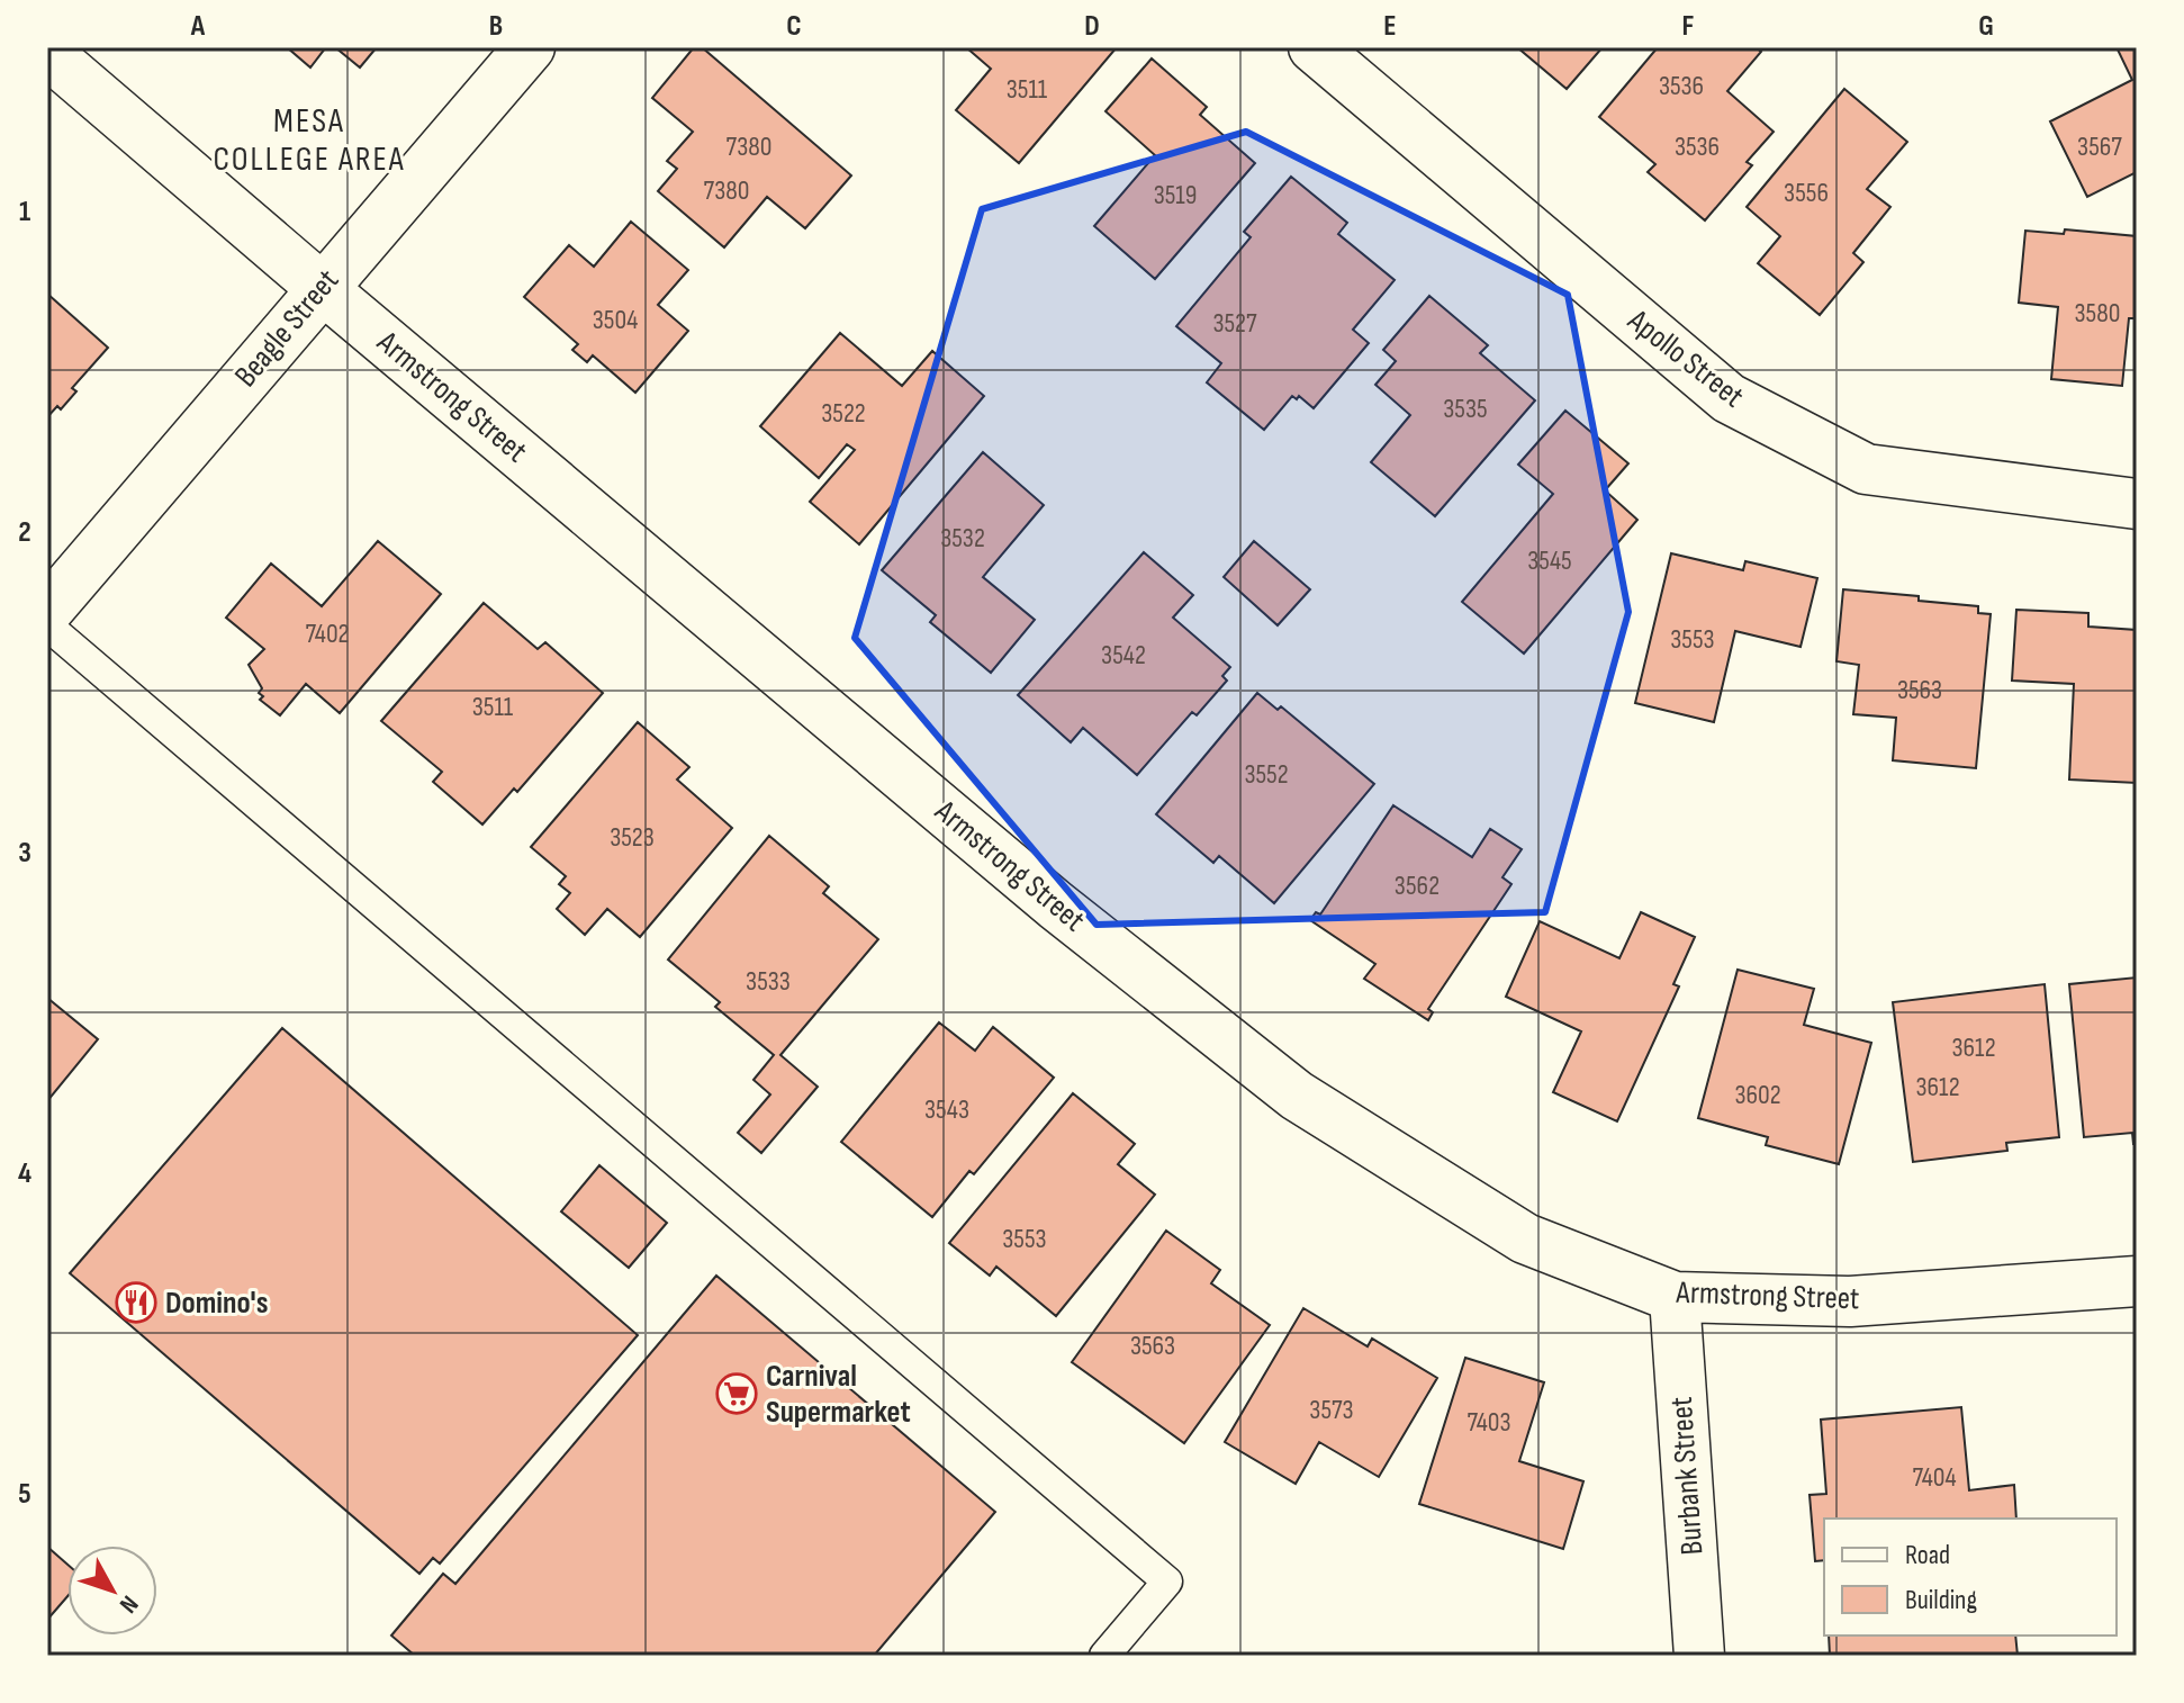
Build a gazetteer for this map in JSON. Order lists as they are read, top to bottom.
{
  "streets": {
    "street": [
      "Beagle Street",
      "Apollo Street",
      "Armstrong Street",
      "Burbank Street"
    ]
  },
  "crossings": [
    ["Beagle Street", "Armstrong Street"],
    ["Armstrong Street", "Burbank Street"]
  ],
  "districts": ["MESA COLLEGE AREA"],
  "places": {
    "restaurant": ["Domino's"],
    "supermarket": ["Carnival Supermarket"]
  },
  "house_numbers": [
    "3536",
    "3511",
    "7380",
    "3536",
    "3567",
    "7380",
    "3556",
    "3519",
    "3580",
    "3504",
    "3527",
    "3535",
    "3522",
    "3532",
    "3545",
    "7402",
    "3553",
    "3542",
    "3563",
    "3511",
    "3552",
    "3523",
    "3562",
    "3533",
    "3612",
    "3612",
    "3602",
    "3543",
    "3553",
    "3563",
    "3573",
    "7403",
    "7404"
  ],
  "legend": ["Road", "Building"],
  "north": "bottom right",
  "grid": {
    "columns": [
      "A",
      "B",
      "C",
      "D",
      "E",
      "F",
      "G"
    ],
    "rows": [
      "1",
      "2",
      "3",
      "4",
      "5"
    ]
  }
}
